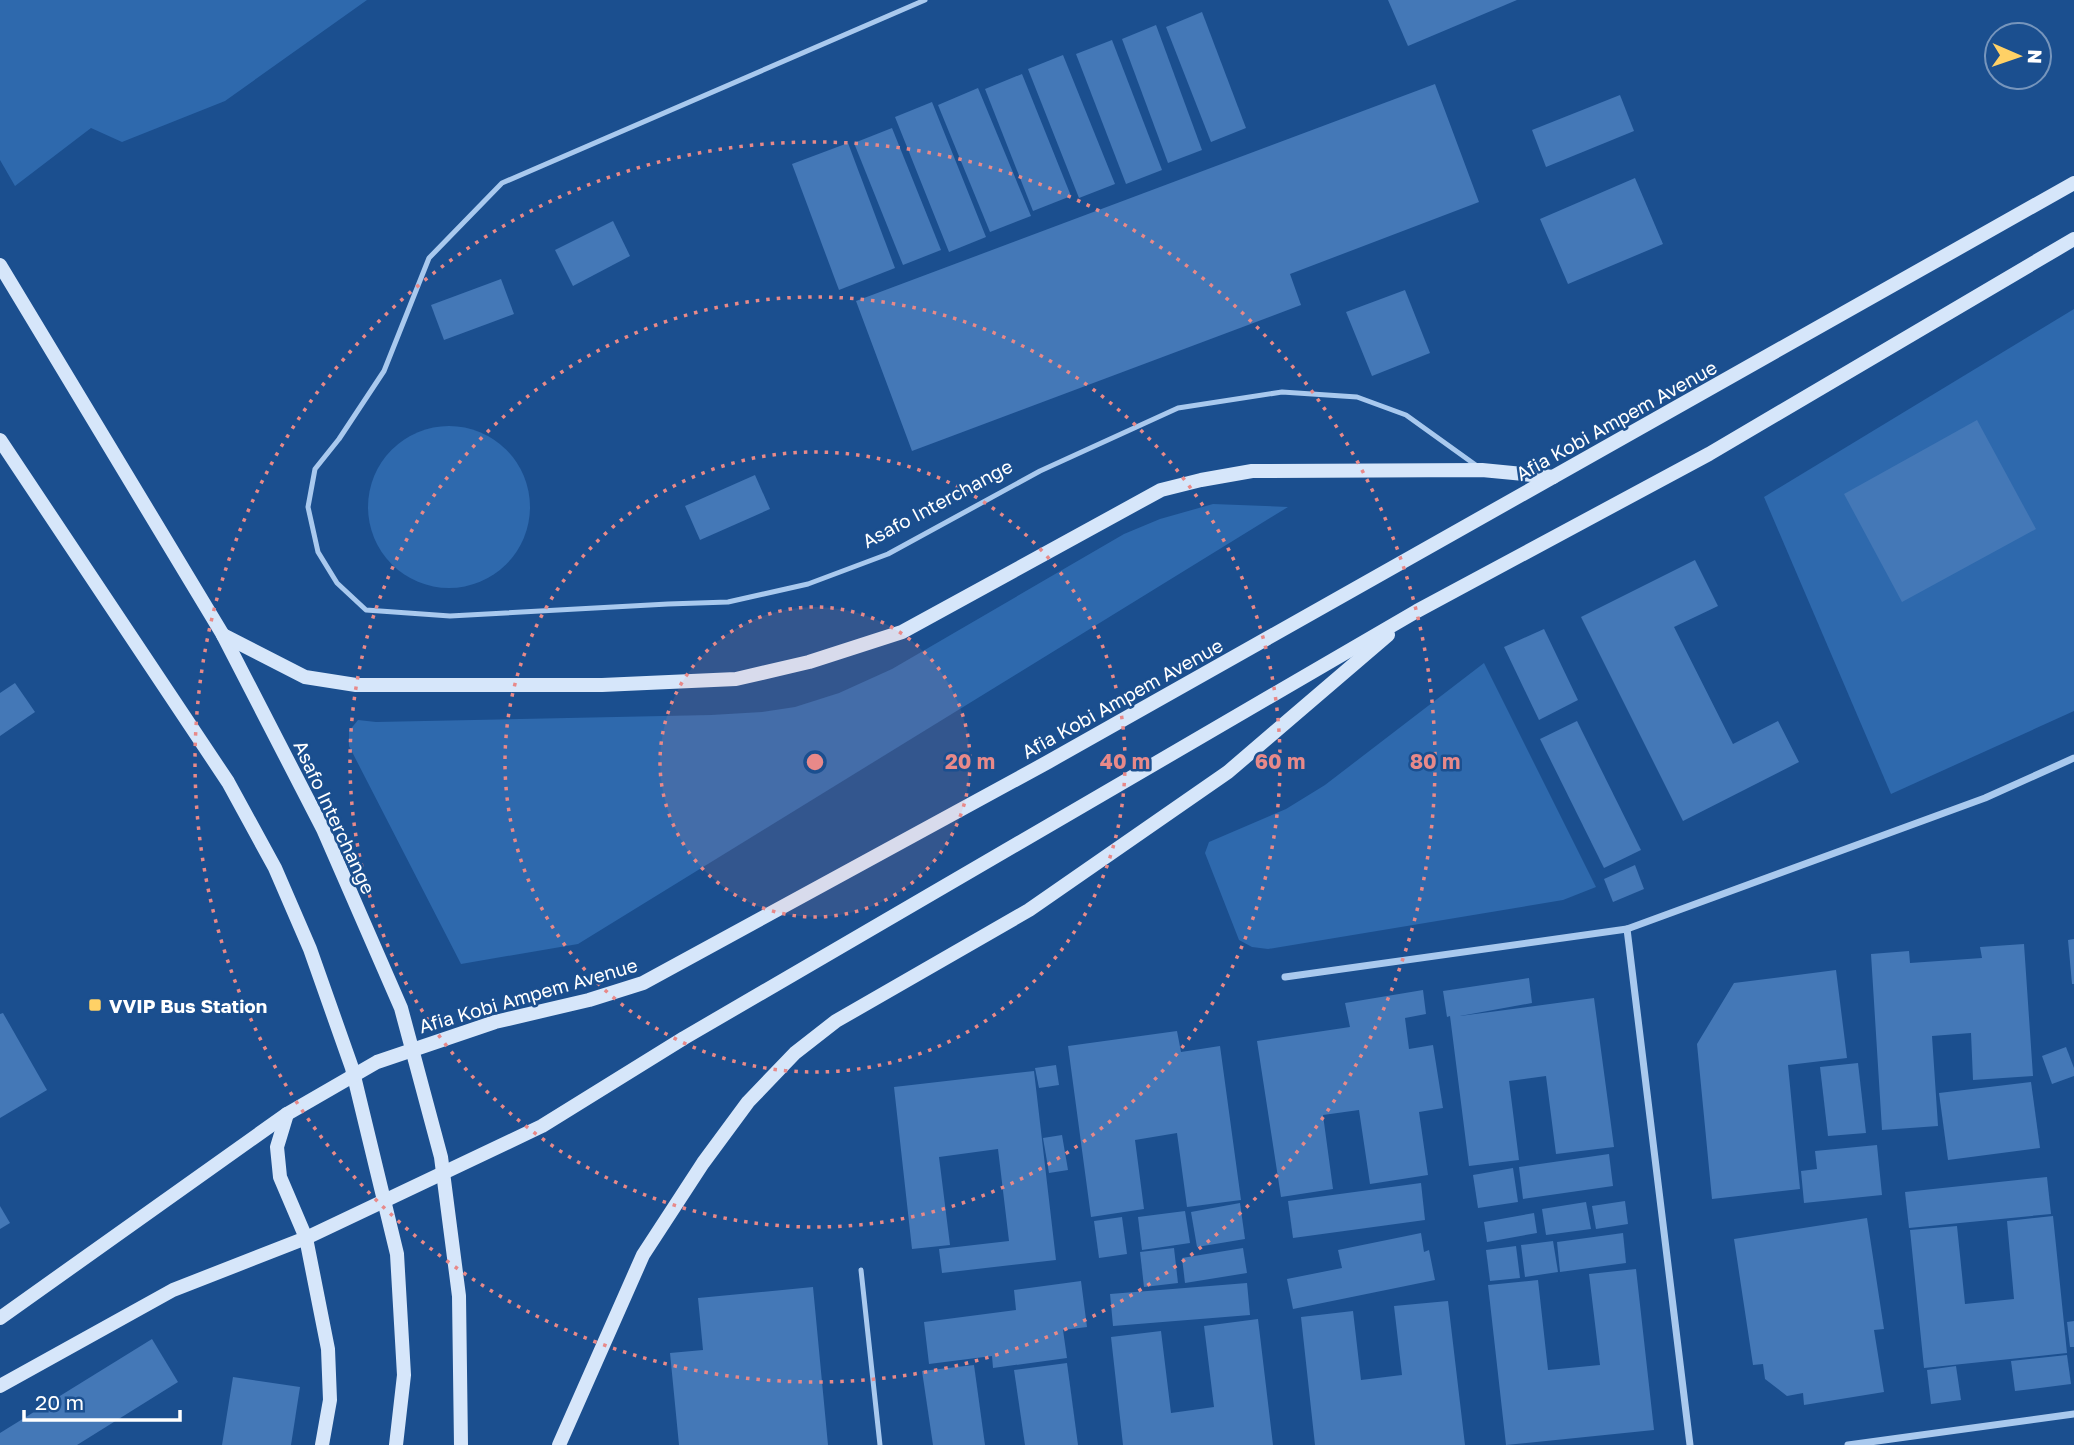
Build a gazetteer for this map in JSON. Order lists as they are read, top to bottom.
{
  "streets": {
    "main road": ["Afia Kobi Ampem Avenue", "Asafo Interchange"]
  },
  "places": {
    "transit": ["VVIP Bus Station"]
  },
  "scale_bar": "20 m",
  "north": "right",
  "rings": [
    "20 m",
    "40 m",
    "60 m",
    "80 m"
  ]
}
